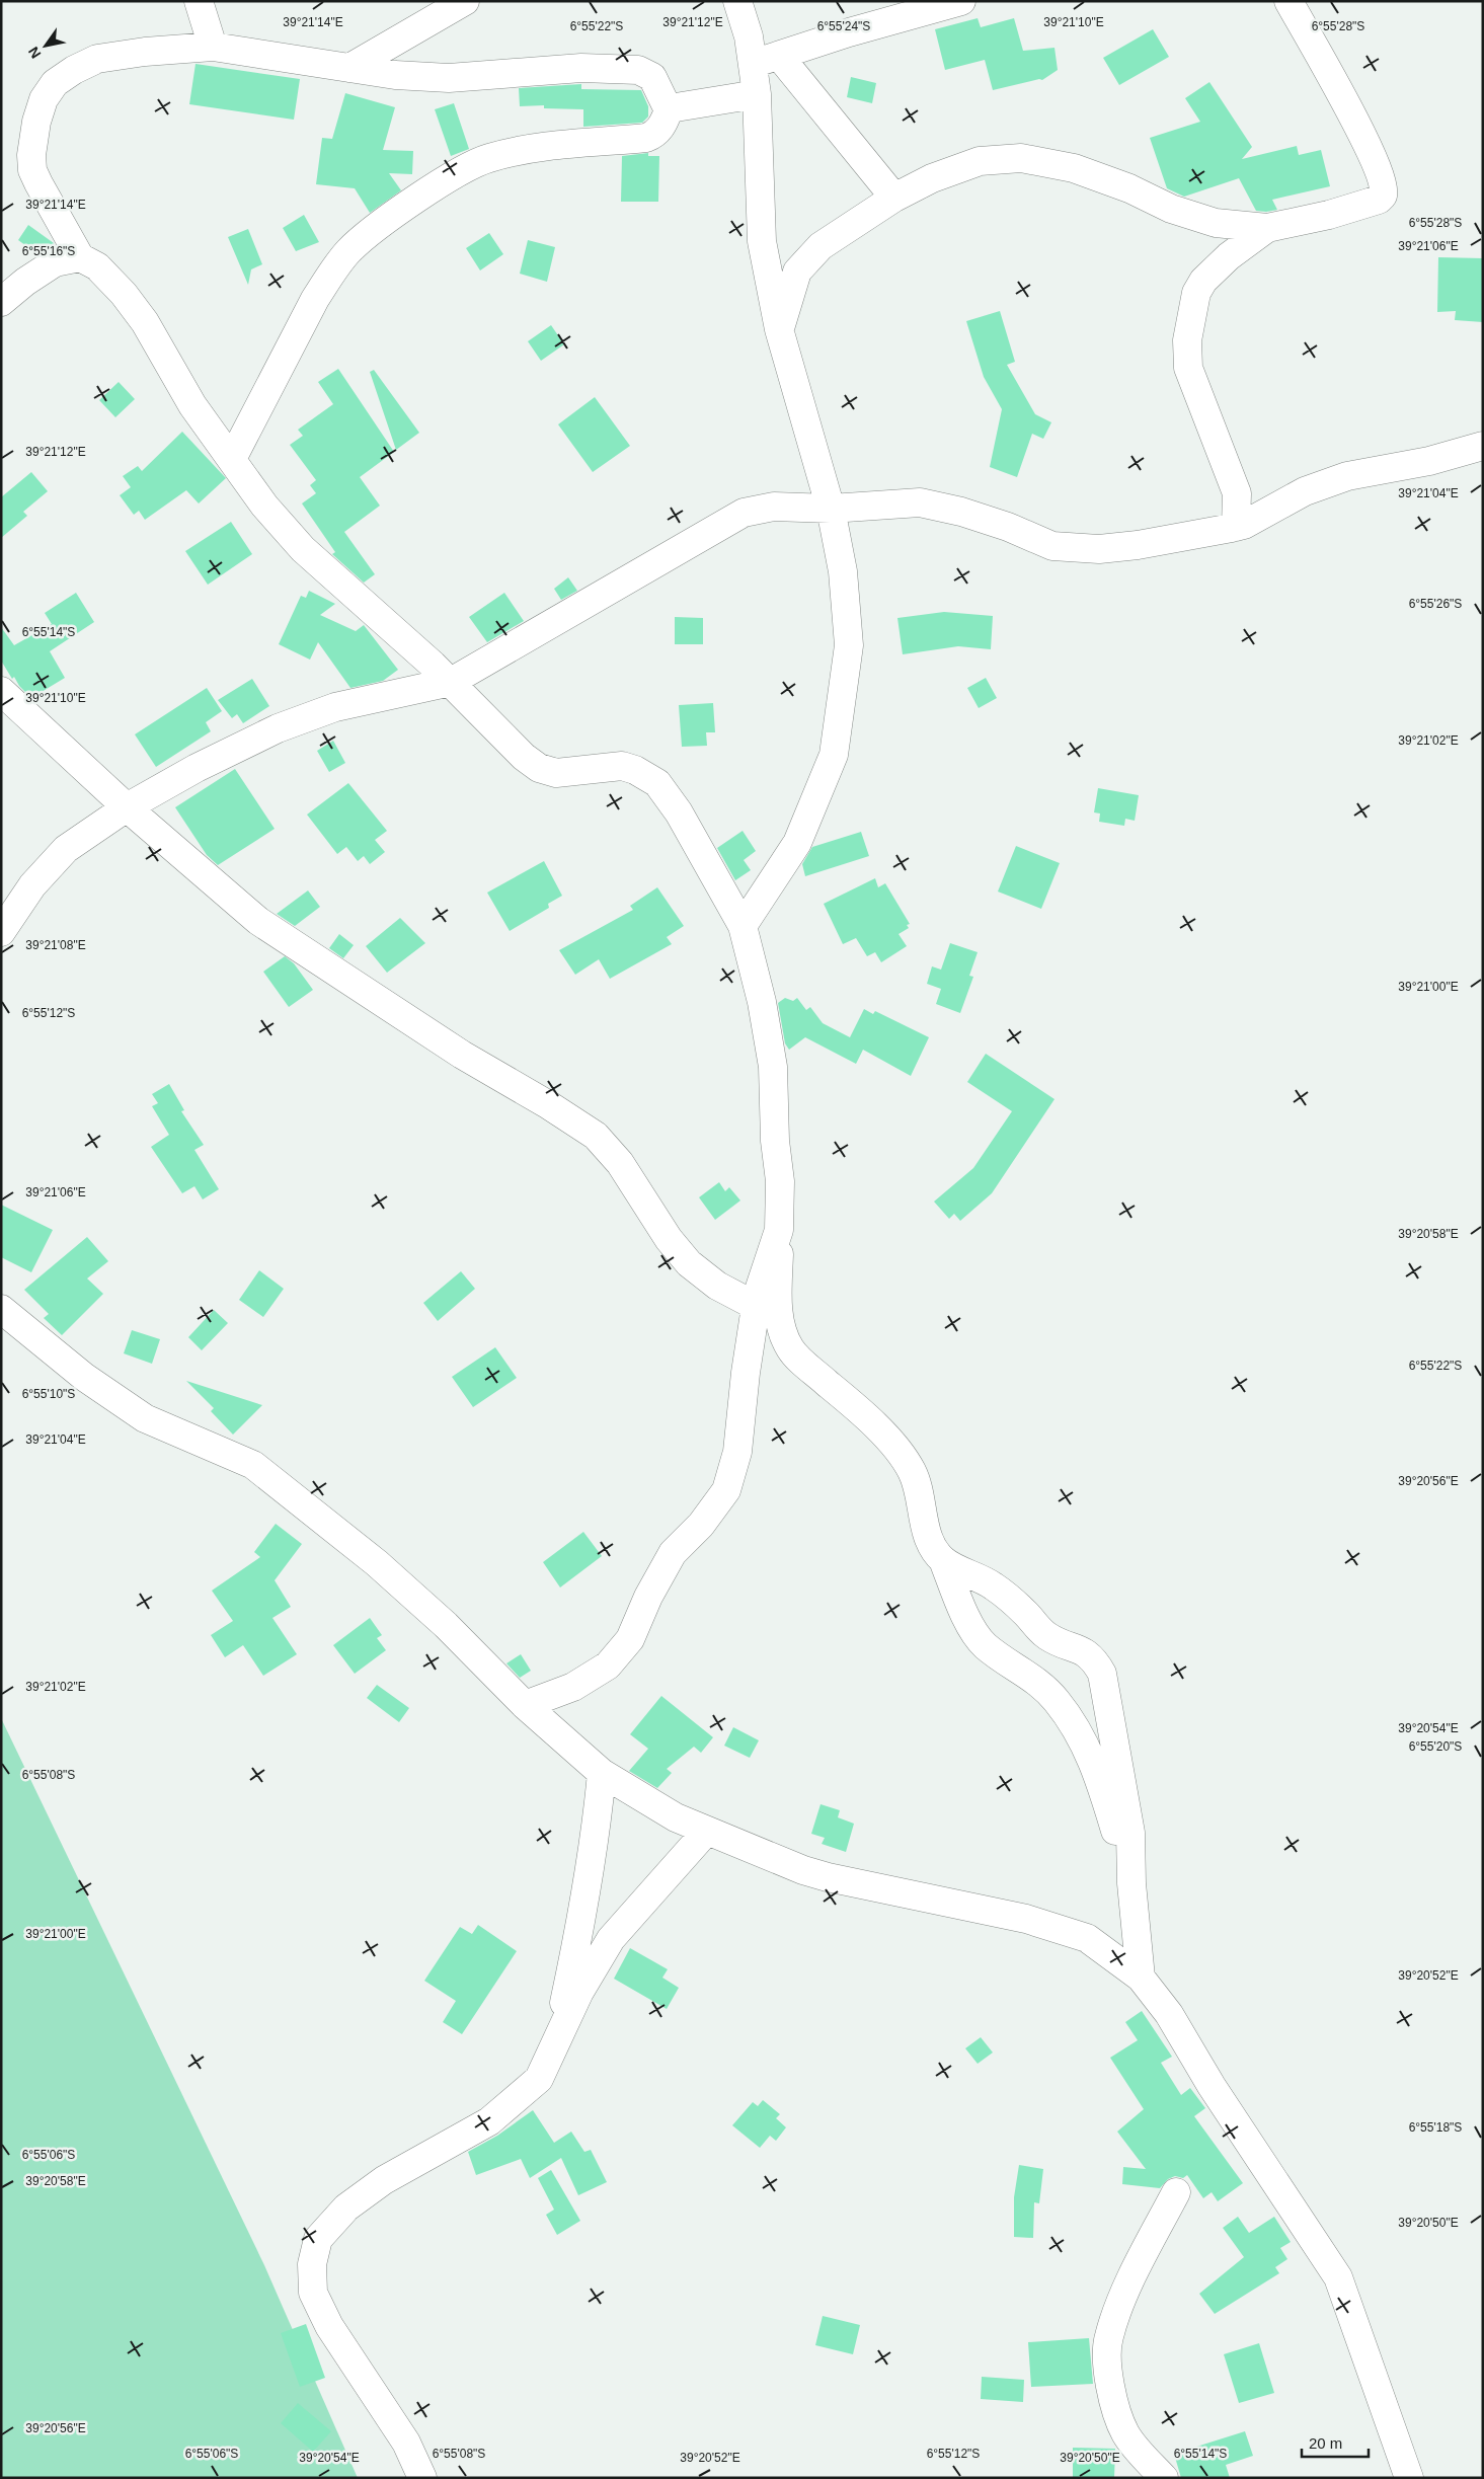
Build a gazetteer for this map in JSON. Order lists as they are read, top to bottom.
{
  "scale_bar": "20 m",
  "north": "bottom left",
  "coordinates": [
    "39°21'14\"E",
    "39°21'12\"E",
    "39°21'10\"E",
    "6°55'22\"S",
    "6°55'24\"S",
    "6°55'28\"S",
    "39°21'06\"E",
    "6°55'16\"S",
    "39°21'04\"E",
    "6°55'26\"S",
    "6°55'14\"S",
    "39°21'02\"E",
    "39°21'08\"E",
    "39°21'00\"E",
    "6°55'12\"S",
    "39°20'58\"E",
    "6°55'10\"S",
    "39°20'56\"E",
    "39°20'54\"E",
    "6°55'20\"S",
    "6°55'08\"S",
    "39°20'52\"E",
    "6°55'18\"S",
    "6°55'06\"S",
    "39°20'50\"E"
  ]
}
